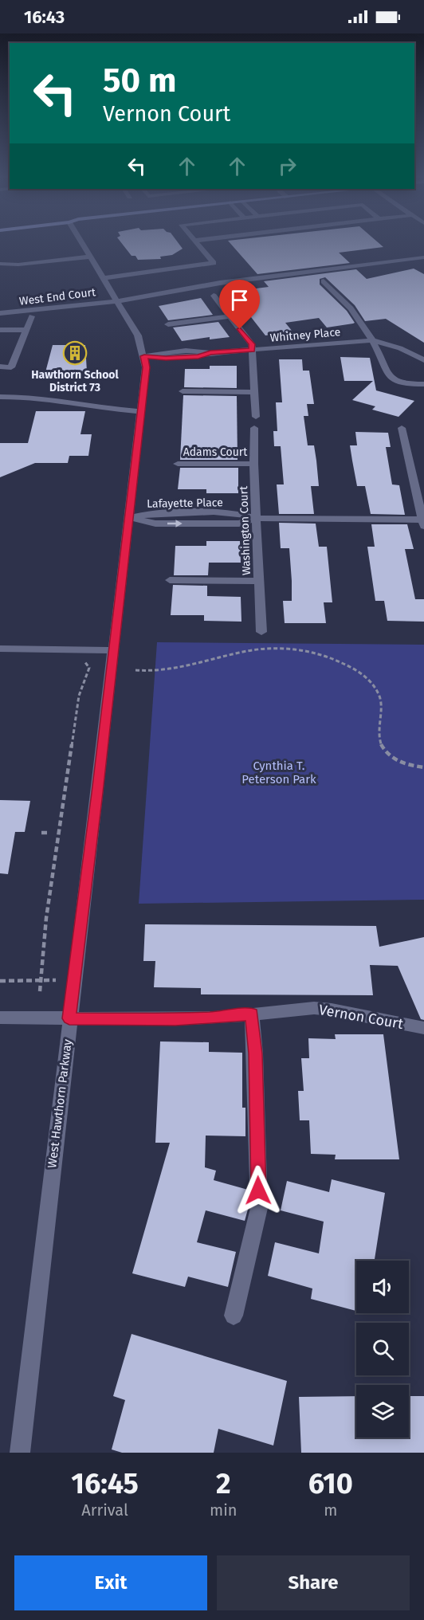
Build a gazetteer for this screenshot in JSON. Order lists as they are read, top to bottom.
{
  "streets": {
    "street": [
      "West End Court",
      "Whitney Place",
      "Adams Court",
      "Lafayette Place",
      "Washington Court",
      "Vernon Court",
      "West Hawthorn Parkway"
    ]
  },
  "crossings": [
    ["West End Court", "West Hawthorn Parkway"],
    ["Whitney Place", "West Hawthorn Parkway"],
    ["Adams Court", "Washington Court"],
    ["Lafayette Place", "Washington Court"],
    ["Lafayette Place", "West Hawthorn Parkway"],
    ["Vernon Court", "West Hawthorn Parkway"]
  ],
  "parks": ["Cynthia T. Peterson Park"],
  "places": {
    "building": ["Hawthorn School District 73"]
  },
  "page": {
    "status": "16:43",
    "turn": ["50 m", "Vernon Court"],
    "eta": [
      "16:45",
      "Arrival",
      "2",
      "min",
      "610",
      "m"
    ],
    "buttons": ["Exit", "Share"]
  }
}
